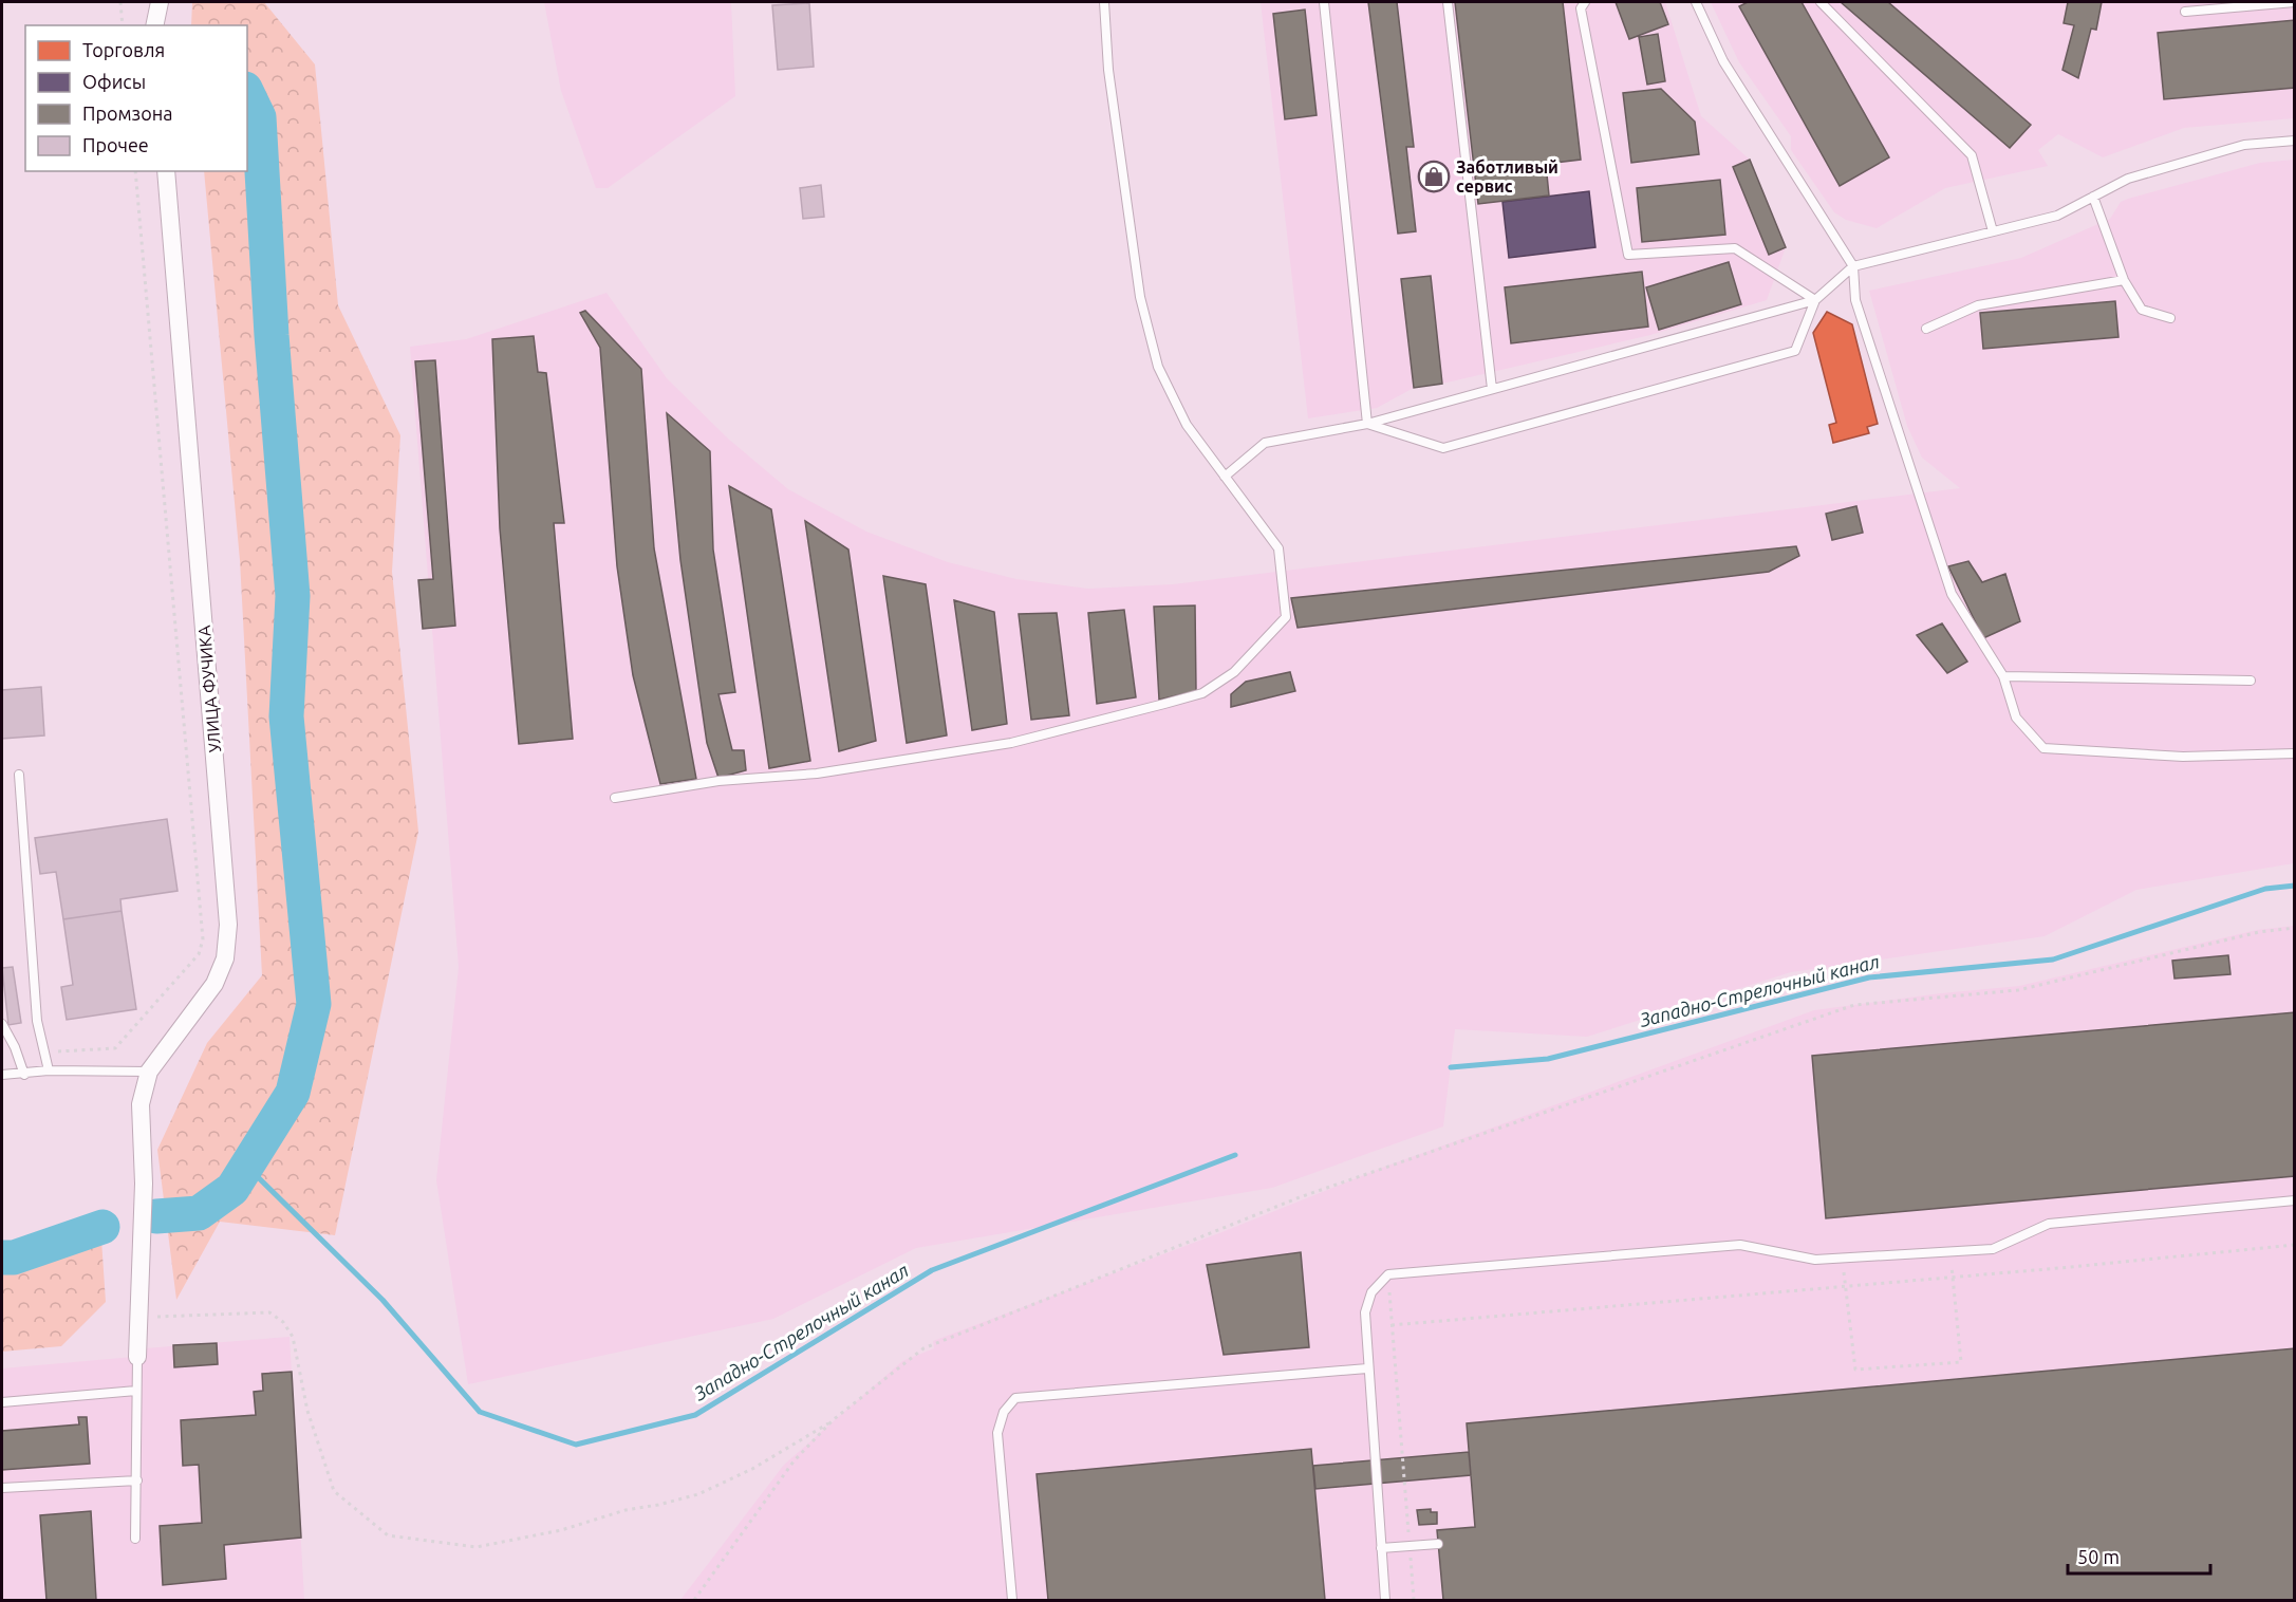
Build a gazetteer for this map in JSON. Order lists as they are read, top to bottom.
{
  "streets": {
    "street": ["УЛИЦА ФУЧИКА"]
  },
  "water": ["Западно-Стрелочный канал"],
  "places": {
    "shop": ["Заботливый сервис"]
  },
  "legend": [
    "Торговля",
    "Офисы",
    "Промзона",
    "Прочее"
  ],
  "scale_bar": "50 m"
}
